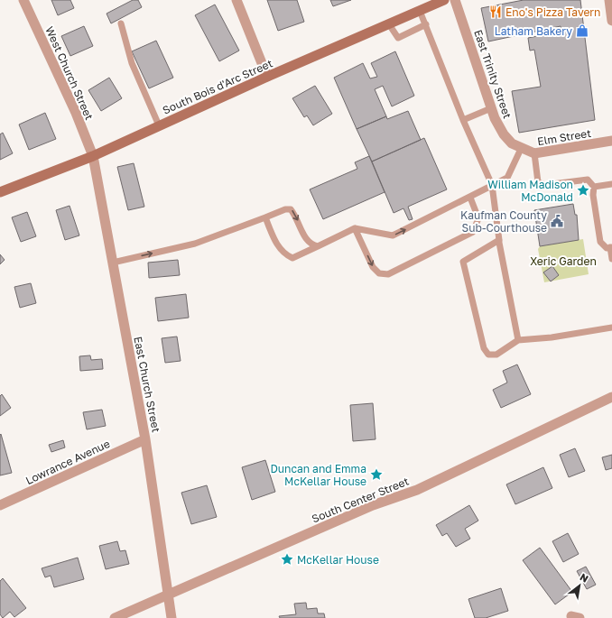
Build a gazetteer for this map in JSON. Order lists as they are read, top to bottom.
{
  "streets": {
    "main road": ["South Bois d'Arc Street"],
    "street": [
      "West Church Street",
      "East Trinity Street",
      "Elm Street",
      "East Church Street",
      "Lowrance Avenue",
      "South Center Street"
    ]
  },
  "crossings": [
    ["West Church Street", "South Bois d'Arc Street"],
    ["West Church Street", "East Church Street"],
    ["East Trinity Street", "Elm Street"],
    ["South Bois d'Arc Street", "East Church Street"],
    ["East Church Street", "Lowrance Avenue"],
    ["East Church Street", "South Center Street"]
  ],
  "parks": ["Xeric Garden"],
  "places": {
    "restaurant": ["Eno's Pizza Tavern"],
    "shop": ["Latham Bakery"],
    "place": ["William Madison McDonald", "Duncan and Emma McKellar House", "McKellar House"],
    "public building": ["Kaufman County Sub-Courthouse"]
  },
  "north": "top right"
}
